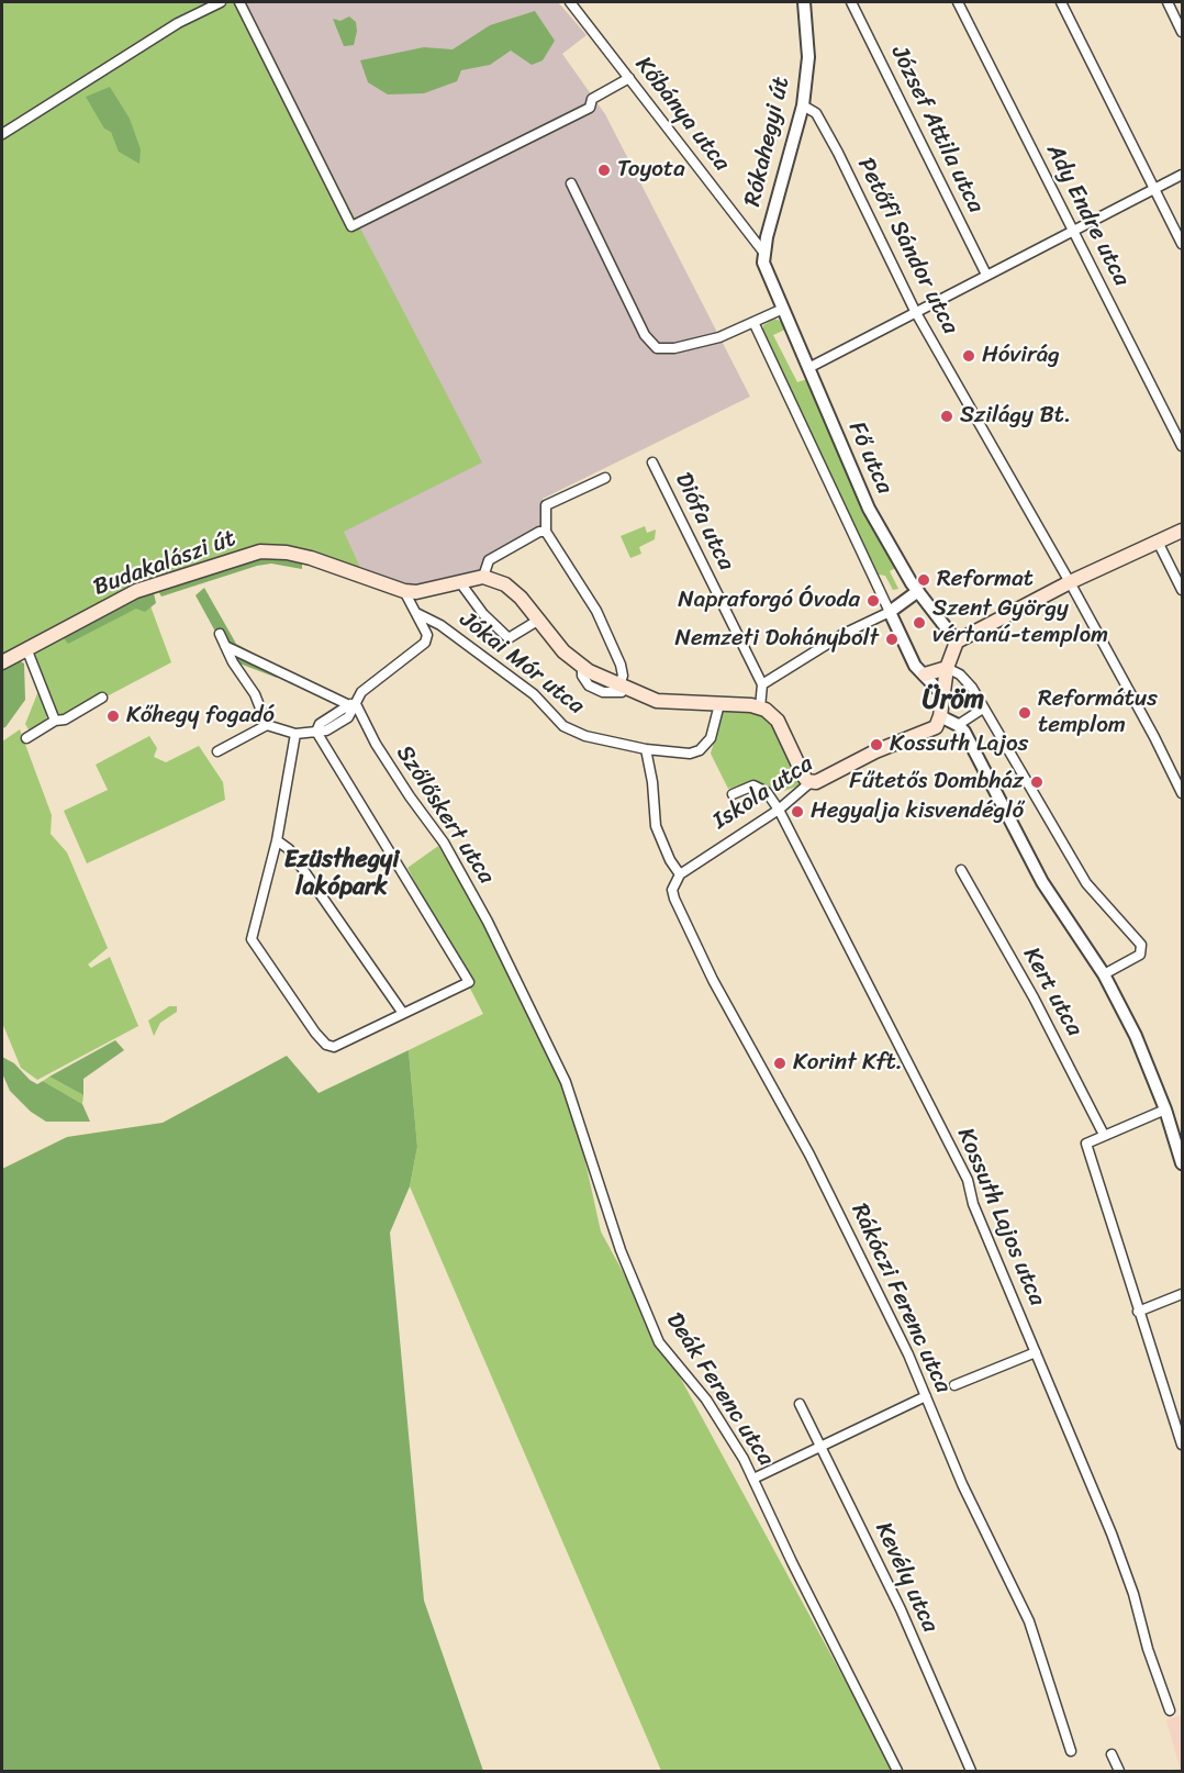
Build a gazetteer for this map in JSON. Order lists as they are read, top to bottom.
{
  "streets": {
    "main road": ["Budakalászi út", "Iskola utca"],
    "street": [
      "Kőbánya utca",
      "József Attila utca",
      "Rókahegyi út",
      "Ady Endre utca",
      "Petőfi Sándor utca",
      "Fő utca",
      "Diófa utca",
      "Jókai Mór utca",
      "Szőlőskert utca",
      "Kert utca",
      "Kossuth Lajos utca",
      "Rákóczi Ferenc utca",
      "Deák Ferenc utca",
      "Kevély utca"
    ]
  },
  "crossings": [
    ["Kőbánya utca", "Rókahegyi út"],
    ["Kőbánya utca", "Fő utca"],
    ["Rókahegyi út", "Petőfi Sándor utca"],
    ["Rókahegyi út", "Fő utca"],
    ["Iskola utca", "Kossuth Lajos utca"],
    ["Iskola utca", "Rákóczi Ferenc utca"],
    ["Szőlőskert utca", "Deák Ferenc utca"]
  ],
  "districts": ["Üröm", "Ezüsthegyi lakópark"],
  "places": [
    "Toyota",
    "Hóvirág",
    "Szilágy Bt.",
    "Reformat",
    "Napraforgó Óvoda",
    "Szent György vértanú-templom",
    "Nemzeti Dohánybolt",
    "Református templom",
    "Kőhegy fogadó",
    "Kossuth Lajos",
    "Fűtetős Dombház",
    "Hegyalja kisvendéglő",
    "Korint Kft."
  ]
}
